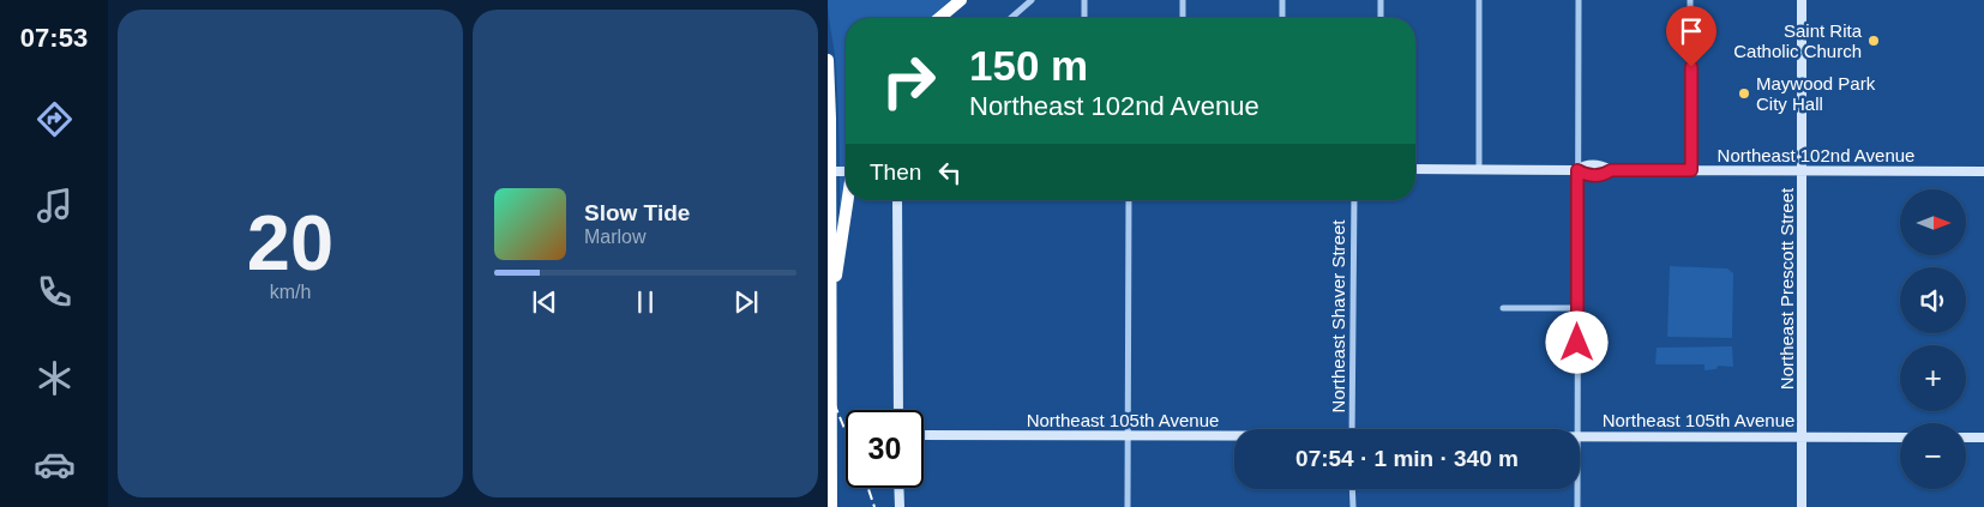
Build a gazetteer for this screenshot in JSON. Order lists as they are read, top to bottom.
{
  "streets": {
    "street": [
      "Northeast 102nd Avenue",
      "Northeast Prescott Street",
      "Northeast Shaver Street",
      "Northeast 105th Avenue"
    ]
  },
  "crossings": [
    ["Northeast 102nd Avenue", "Northeast Prescott Street"],
    ["Northeast Prescott Street", "Northeast 105th Avenue"]
  ],
  "places": ["Saint Rita Catholic Church", "Maywood Park City Hall"],
  "north": "right",
  "page": {
    "tabs": "07:53",
    "tile": ["20", "km/h"],
    "turn": ["150 m", "Northeast 102nd Avenue"],
    "then": "Then",
    "song": ["Slow Tide", "Marlow"],
    "map_buttons": ["+", "−"],
    "limit": "30",
    "trip": "07:54 · 1 min · 340 m"
  }
}
